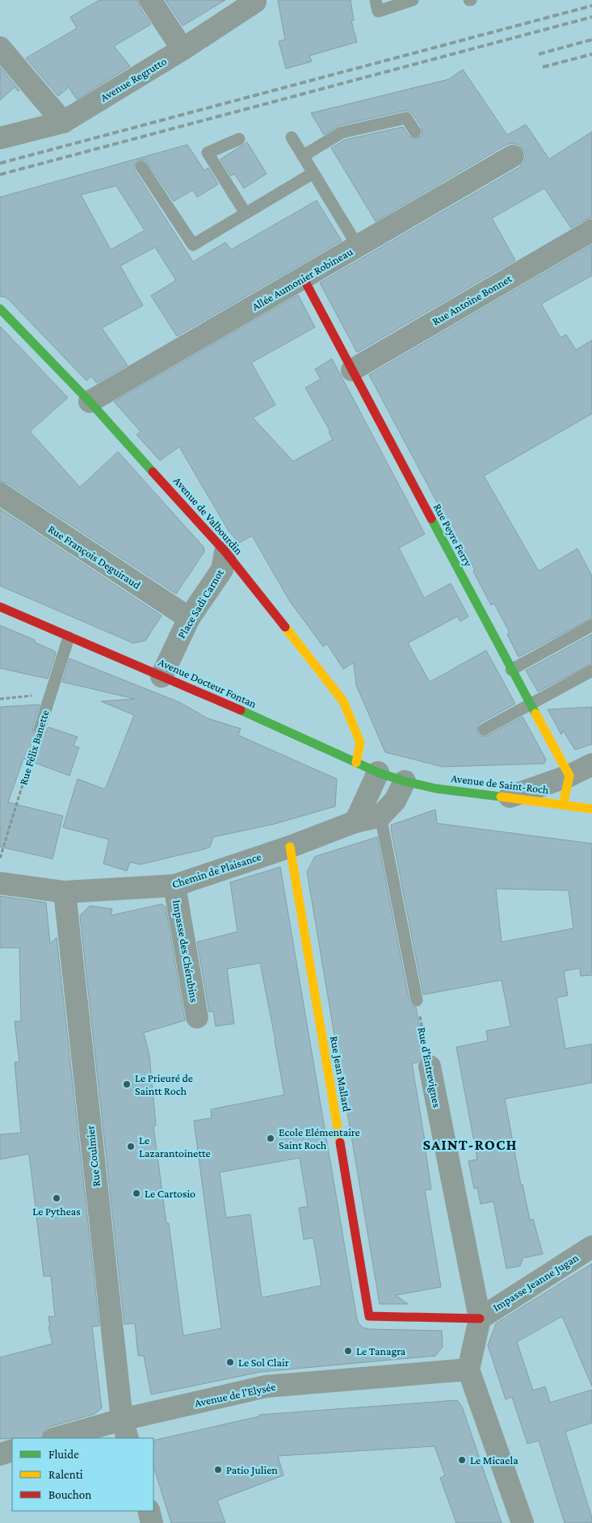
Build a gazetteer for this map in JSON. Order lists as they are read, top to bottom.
{
  "streets": {
    "street": [
      "Avenue Regrutto",
      "Allée Aumonier Robineau",
      "Rue Antoine Bonnet",
      "Avenue de Valbourdin",
      "Rue Peyre Ferry",
      "Rue François Deguiraud",
      "Place Sadi Carnot",
      "Avenue Docteur Fontan",
      "Avenue de Saint-Roch",
      "Chemin de Plaisance",
      "Impasse des Chérubins",
      "Rue d'Entrevignes",
      "Rue Jean Mallard",
      "Rue Coulmier",
      "Impasse Jeanne Jugan",
      "Avenue de l'Elysée"
    ],
    "lane": ["Rue Félix Banette"]
  },
  "crossings": [
    ["Allée Aumonier Robineau", "Avenue de Valbourdin"],
    ["Allée Aumonier Robineau", "Rue Peyre Ferry"],
    ["Rue Antoine Bonnet", "Rue Peyre Ferry"],
    ["Avenue de Valbourdin", "Place Sadi Carnot"],
    ["Avenue de Valbourdin", "Avenue Docteur Fontan"],
    ["Rue François Deguiraud", "Place Sadi Carnot"],
    ["Place Sadi Carnot", "Avenue Docteur Fontan"],
    ["Avenue Docteur Fontan", "Rue Félix Banette"],
    ["Avenue Docteur Fontan", "Avenue de Saint-Roch"],
    ["Chemin de Plaisance", "Impasse des Chérubins"],
    ["Chemin de Plaisance", "Rue Jean Mallard"],
    ["Chemin de Plaisance", "Rue Coulmier"],
    ["Rue d'Entrevignes", "Rue Jean Mallard"],
    ["Rue d'Entrevignes", "Impasse Jeanne Jugan"],
    ["Rue Jean Mallard", "Impasse Jeanne Jugan"],
    ["Rue Coulmier", "Avenue de l'Elysée"]
  ],
  "districts": ["SAINT-ROCH"],
  "places": [
    "Le Prieuré de Saintt Roch",
    "Ecole Elémentaire Saint Roch",
    "Le Lazarantoinette",
    "Le Cartosio",
    "Le Pytheas",
    "Le Tanagra",
    "Le Sol Clair",
    "Le Micaela",
    "Patio Julien"
  ],
  "legend": ["Fluide", "Ralenti", "Bouchon"]
}
